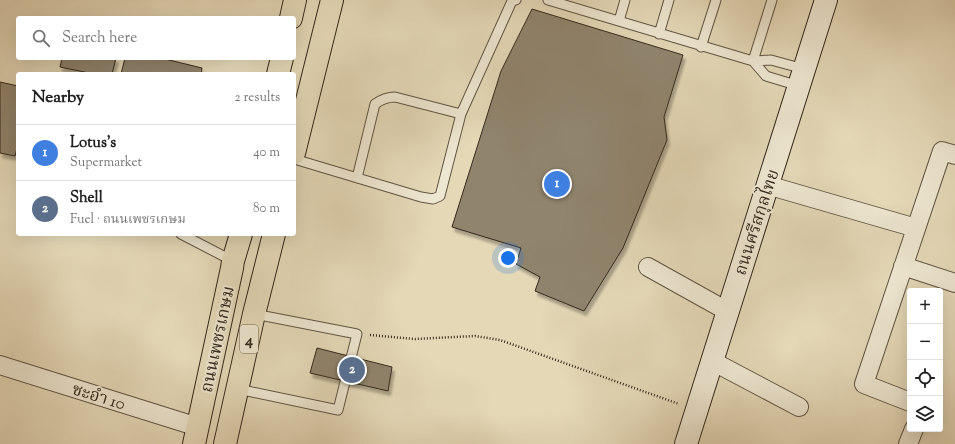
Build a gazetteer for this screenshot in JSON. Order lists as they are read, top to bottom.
{
  "streets": {
    "main road": ["ถนนเพชรเกษม", "4"],
    "street": ["ถนนศรีสกุลไทย", "ชะอำ 10"]
  },
  "crossings": [
    ["ถนนเพชรเกษม", "ชะอำ 10"]
  ],
  "page": {
    "search": "Search here",
    "heading": ["Nearby", "2 results"],
    "list": [
      {
        "mark": "1",
        "name": "Lotus's",
        "note": "Supermarket",
        "value": "40 m"
      },
      {
        "mark": "2",
        "name": "Shell",
        "note": "Fuel · ถนนเพชรเกษม",
        "value": "80 m"
      }
    ],
    "pins": ["1", "2"],
    "map_buttons": ["+", "−"]
  }
}
